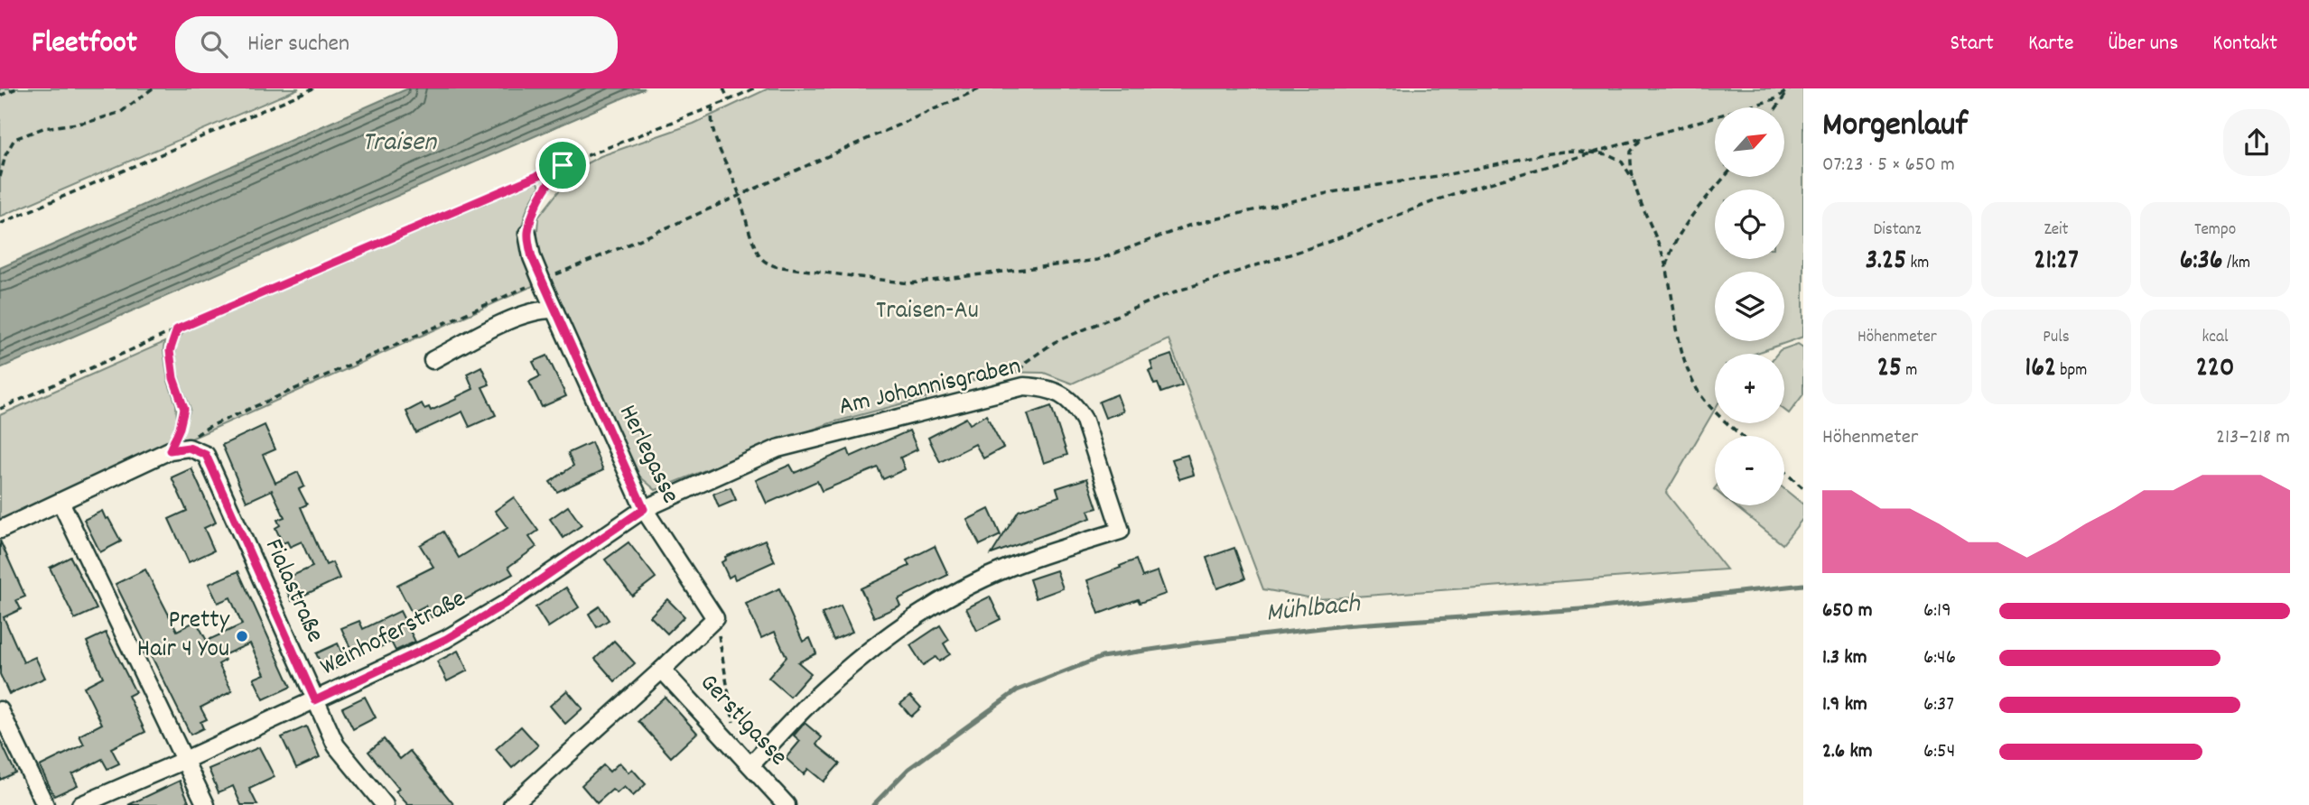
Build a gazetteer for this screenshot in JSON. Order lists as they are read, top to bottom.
{
  "streets": {
    "street": [
      "Am Johannisgraben",
      "Herlegasse",
      "Fialastraße",
      "Weinhoferstraße",
      "Gerstlgasse"
    ]
  },
  "crossings": [
    ["Am Johannisgraben", "Herlegasse"],
    ["Am Johannisgraben", "Weinhoferstraße"],
    ["Am Johannisgraben", "Gerstlgasse"],
    ["Herlegasse", "Weinhoferstraße"],
    ["Fialastraße", "Weinhoferstraße"]
  ],
  "water": ["Traisen", "Mühlbach"],
  "parks": ["Traisen-Au"],
  "places": ["Pretty Hair 4 You"],
  "north": "top right",
  "page": {
    "header": "Fleetfoot",
    "search": "Hier suchen",
    "nav": [
      "Start",
      "Karte",
      "Über uns",
      "Kontakt"
    ],
    "heading": ["Morgenlauf", "07:23 · 5 × 650 m"],
    "map_buttons": ["+", "−"],
    "stats": [
      ["Distanz", "3.25 km"],
      ["Zeit", "21:27"],
      ["Tempo", "6:36 /km"],
      ["Höhenmeter", "25 m"],
      ["Puls", "162 bpm"],
      ["kcal", "220"]
    ],
    "chart": ["Höhenmeter", "213–218 m"],
    "list": [
      {
        "name": "650 m",
        "note": "6:19"
      },
      {
        "name": "1.3 km",
        "note": "6:46"
      },
      {
        "name": "1.9 km",
        "note": "6:37"
      },
      {
        "name": "2.6 km",
        "note": "6:54"
      }
    ]
  }
}
